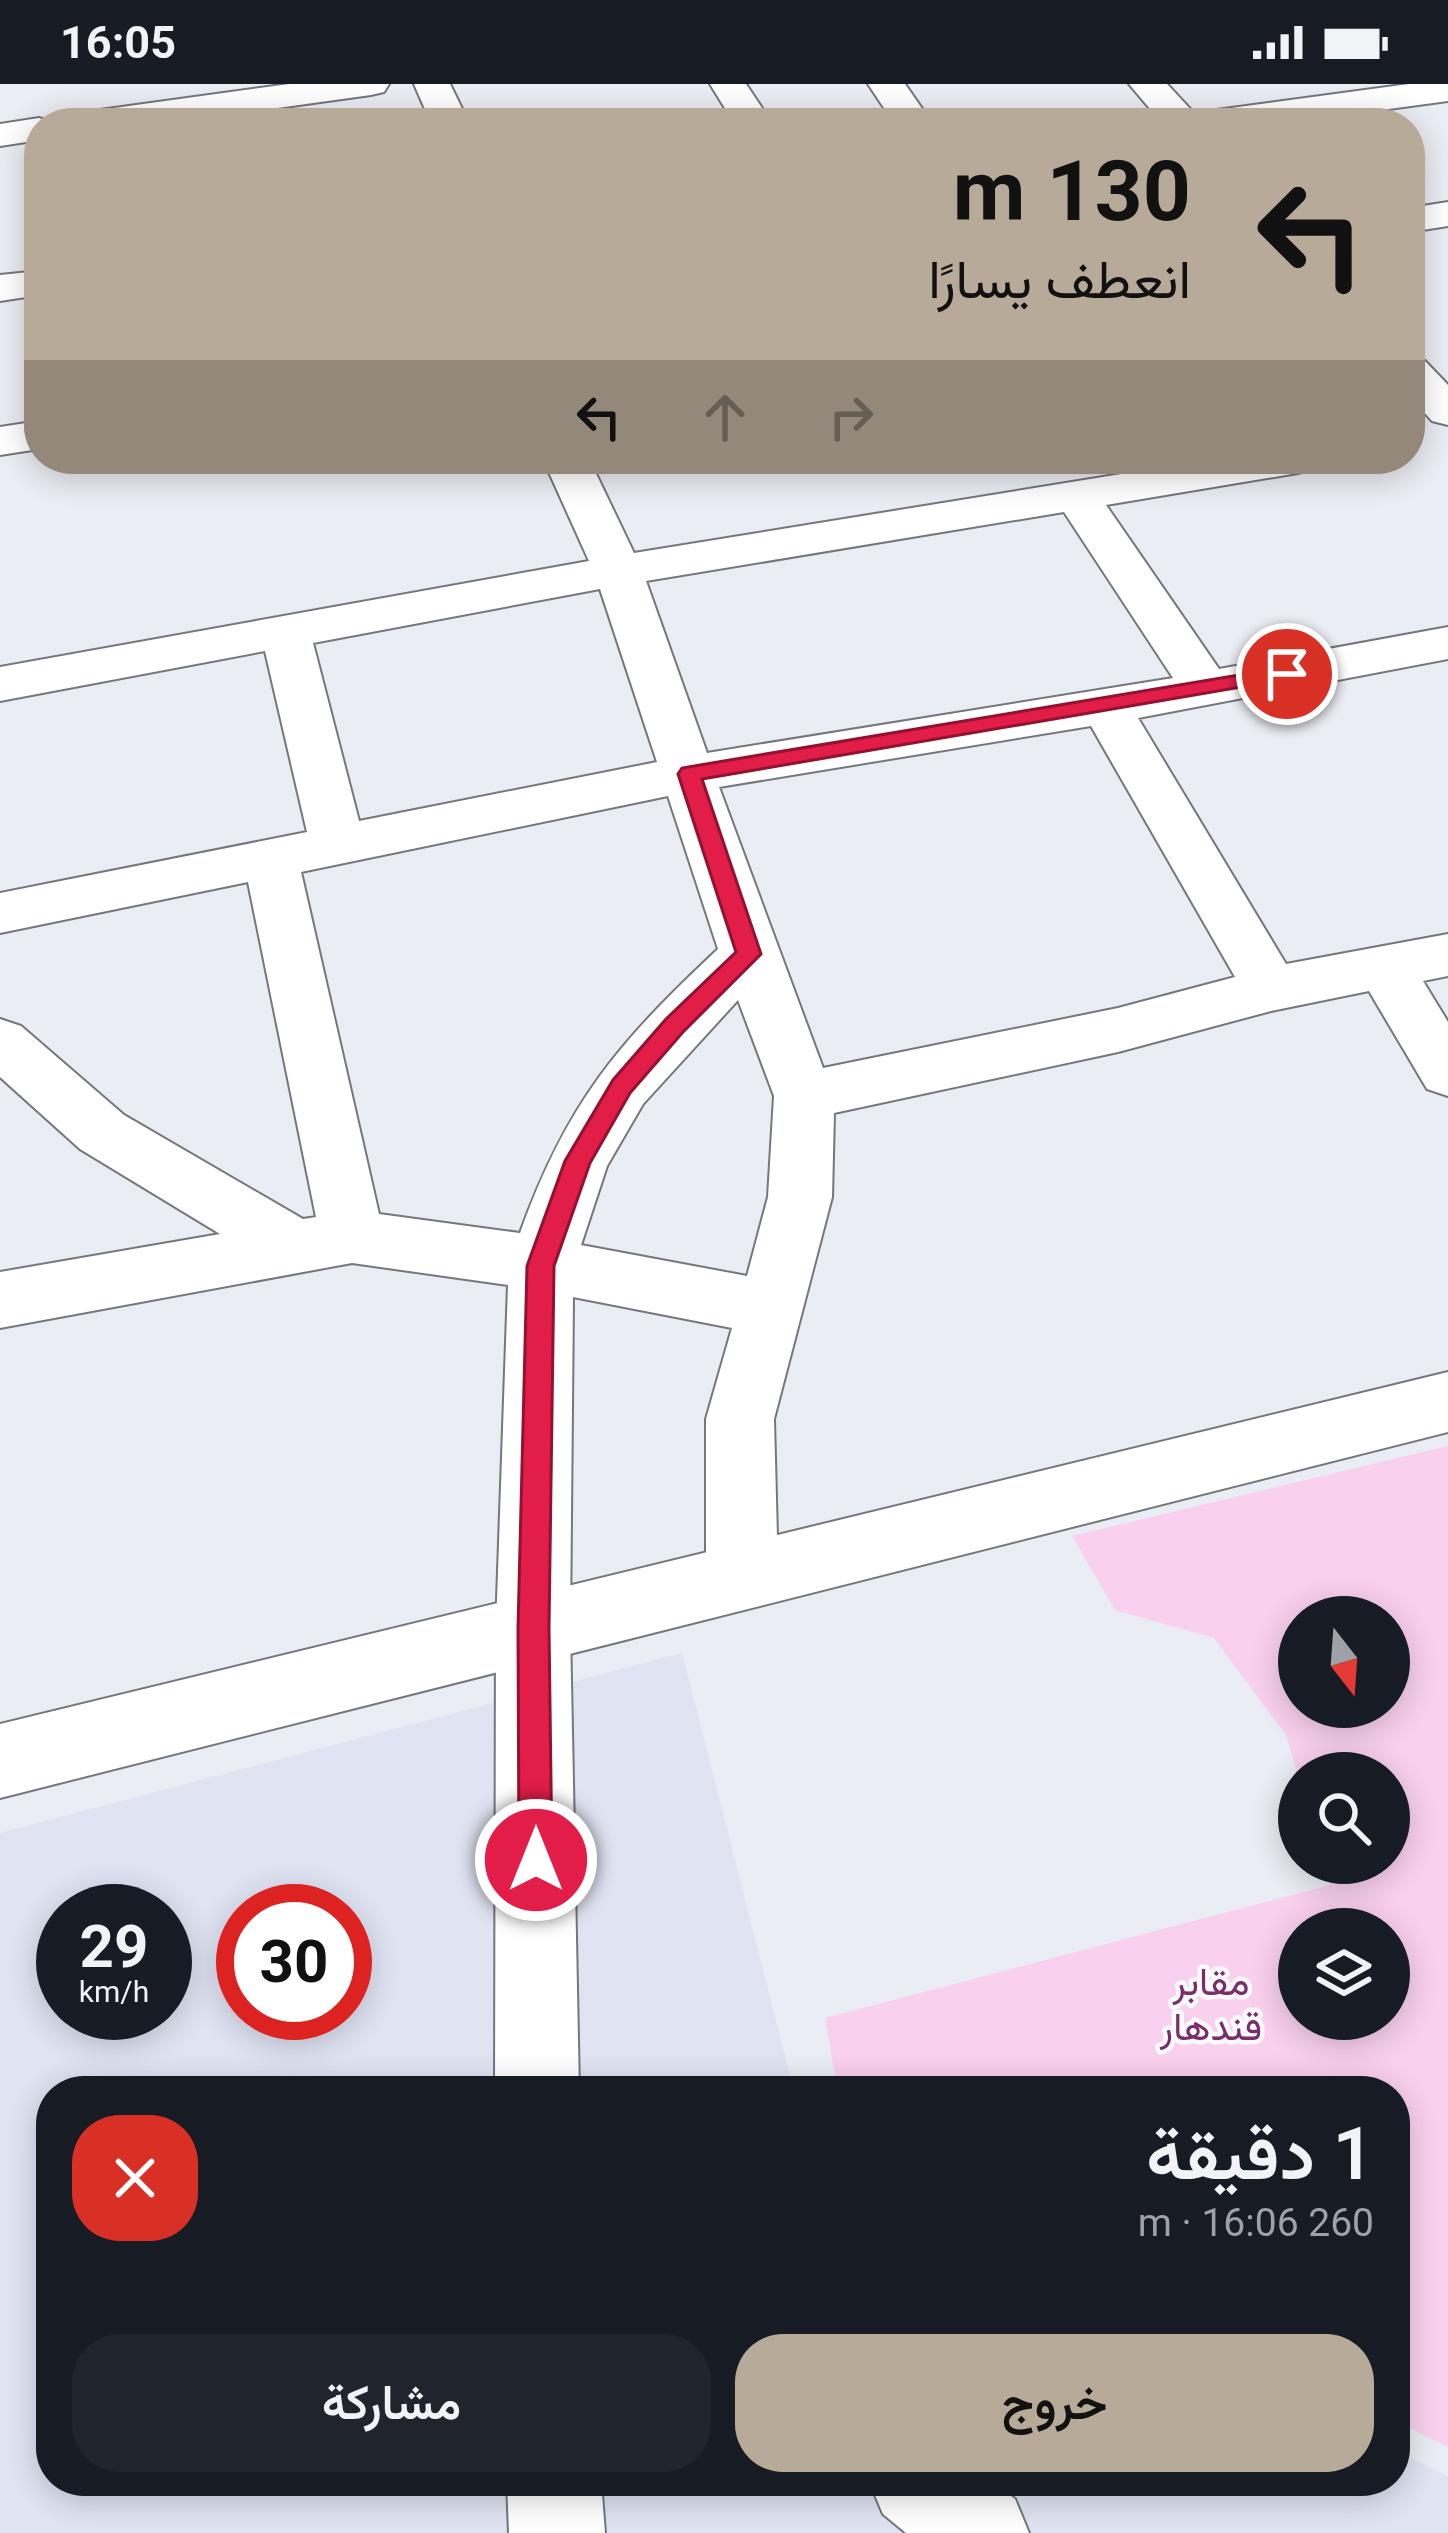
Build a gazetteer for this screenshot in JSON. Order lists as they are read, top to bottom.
{
  "parks": ["مقابر قندهار"],
  "north": "bottom",
  "page": {
    "status": "16:05",
    "turn": ["130 m", "انعطف يسارًا"],
    "speed": "29 km/h",
    "limit": "30",
    "heading": ["1 دقيقة", "260 m · 16:06"],
    "buttons": ["خروج", "مشاركة"]
  }
}
